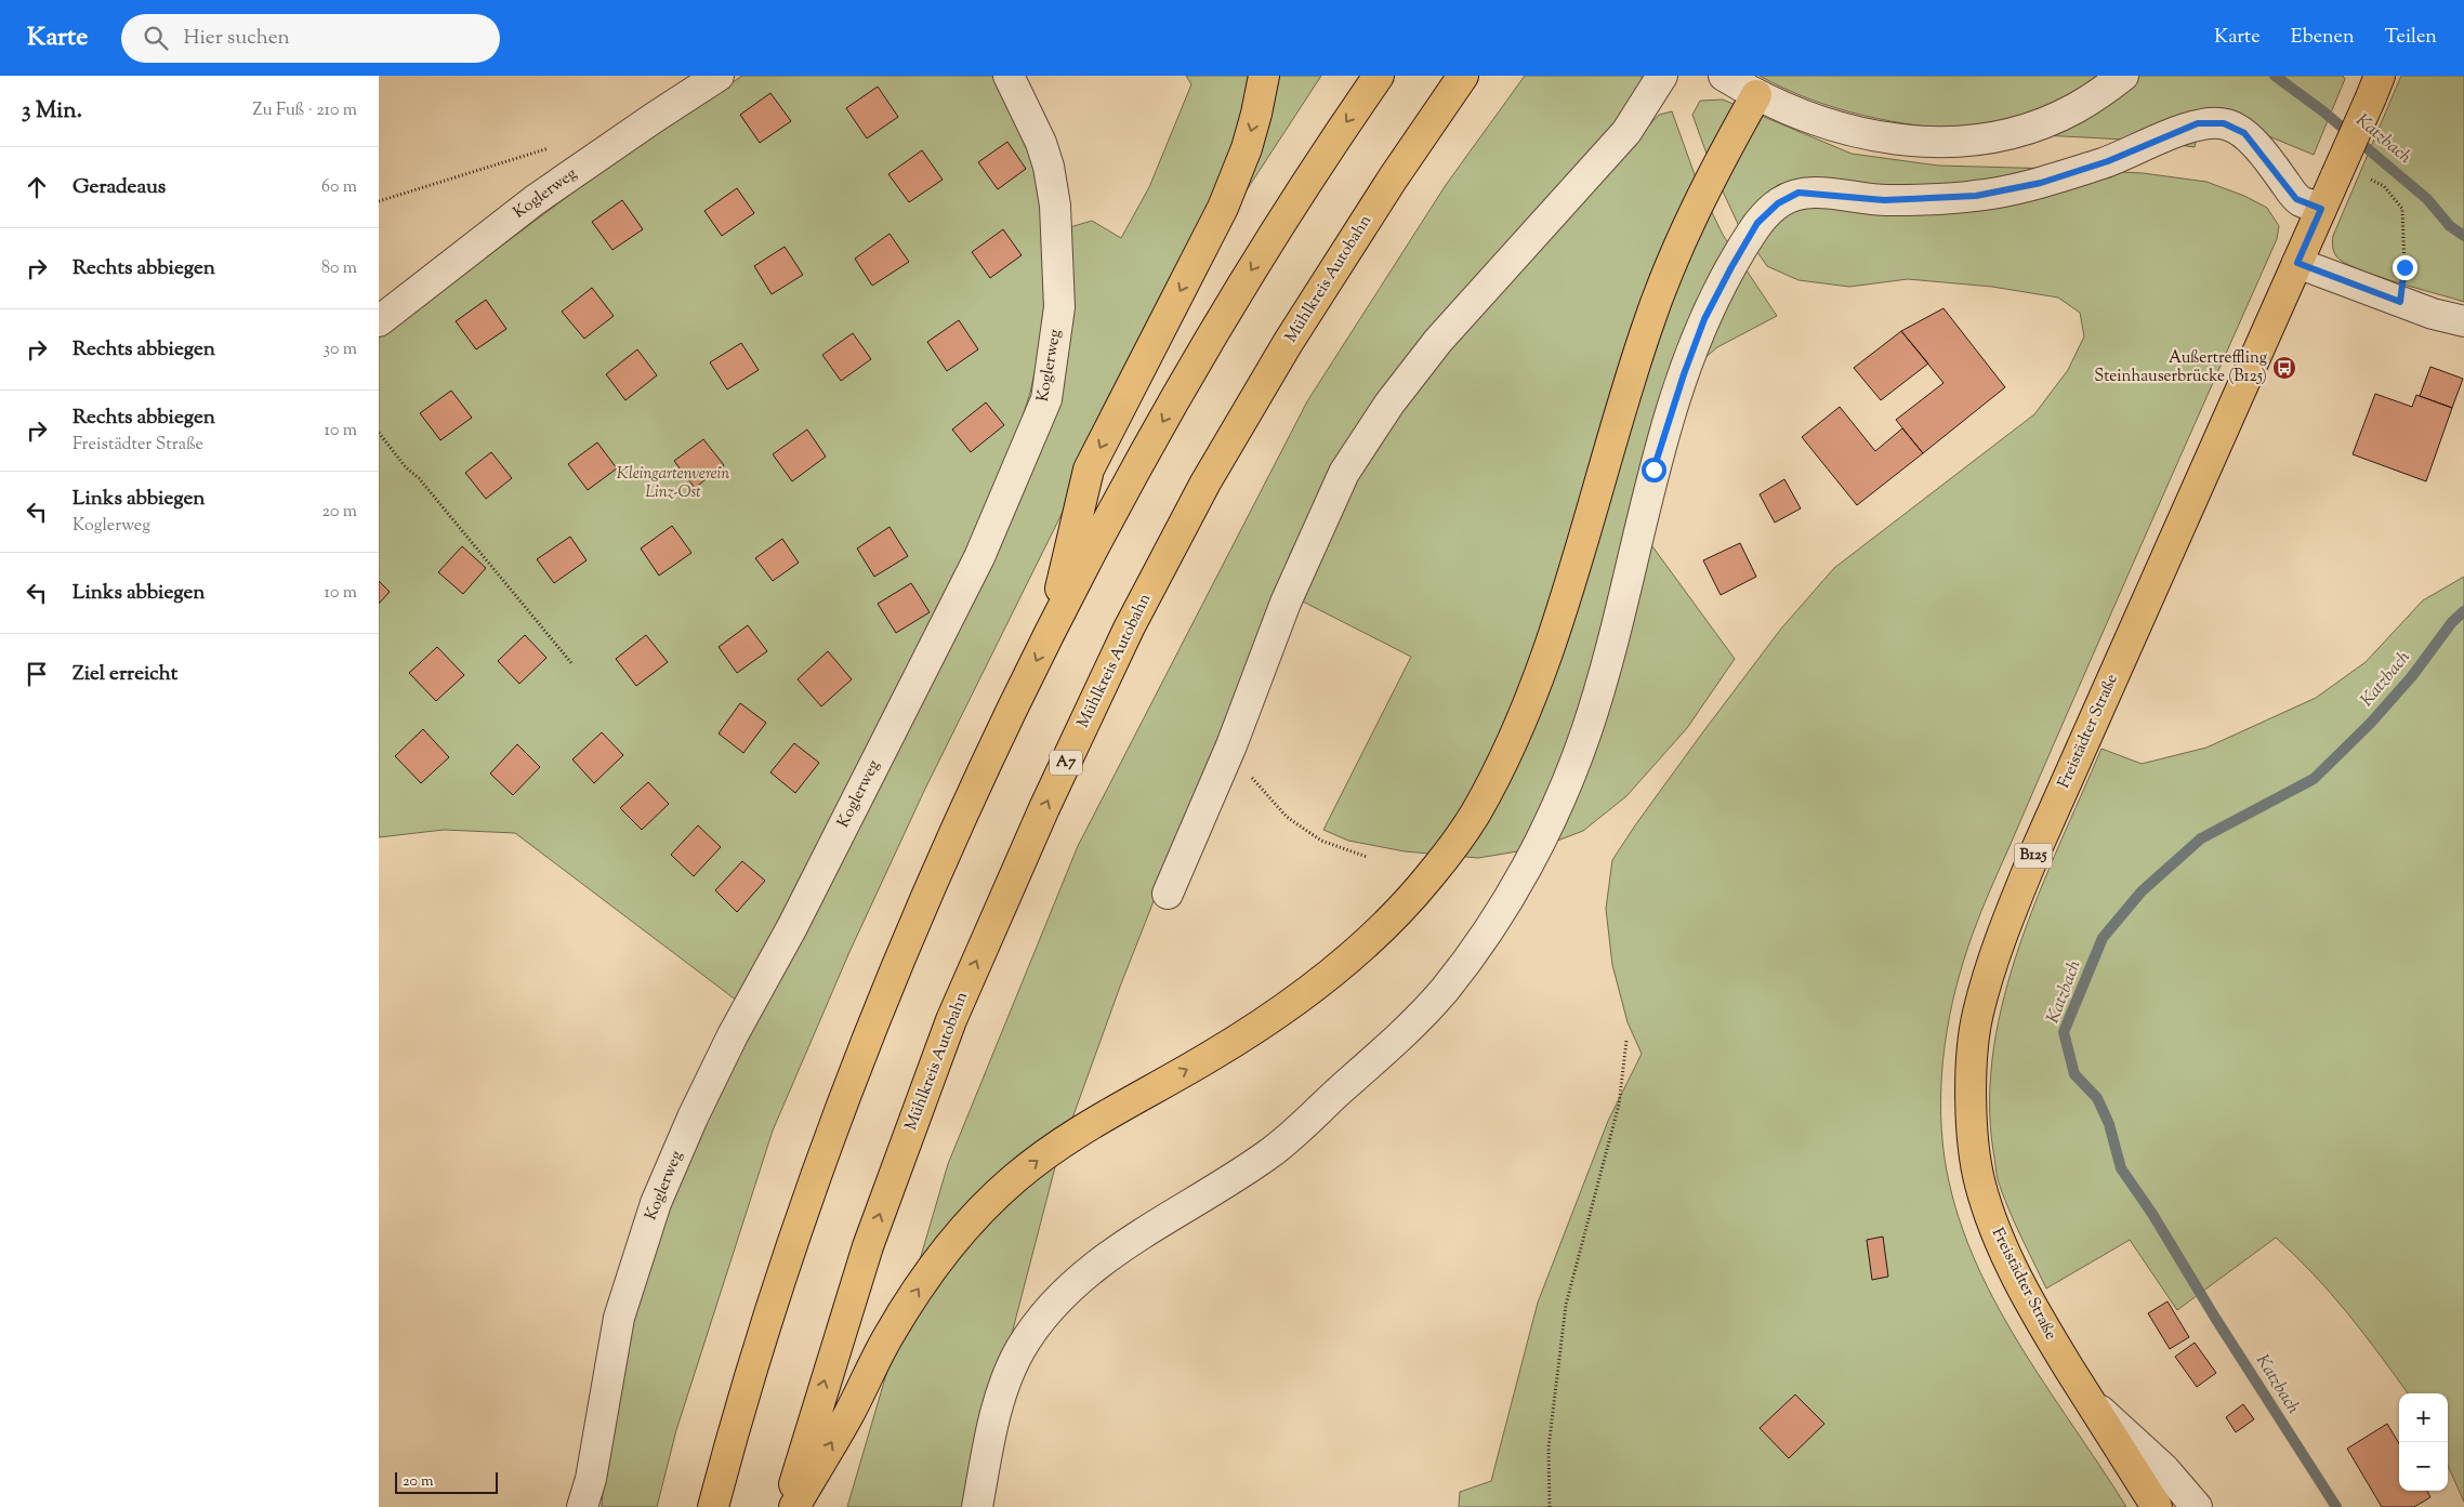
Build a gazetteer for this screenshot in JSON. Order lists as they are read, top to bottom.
{
  "streets": {
    "main road": [
      "Mühlkreis Autobahn",
      "Freistädter Straße",
      "A7",
      "B125"
    ],
    "street": ["Koglerweg"]
  },
  "water": ["Katzbach"],
  "parks": ["Kleingartenverein Linz-Ost"],
  "places": {
    "bus stop": ["Außertreffling Steinhauserbrücke (B125)"]
  },
  "scale_bar": "20 m",
  "page": {
    "header": "Karte",
    "search": "Hier suchen",
    "nav": ["Karte", "Ebenen", "Teilen"],
    "heading": ["3 Min.", "Zu Fuß · 210 m"],
    "list": [
      ["Geradeaus", "60 m"],
      ["Rechts abbiegen", "80 m"],
      ["Rechts abbiegen", "30 m"],
      ["Rechts abbiegen", "Freistädter Straße", "10 m"],
      ["Links abbiegen", "Koglerweg", "20 m"],
      ["Links abbiegen", "10 m"],
      "Ziel erreicht"
    ],
    "map_buttons": ["+", "−"],
    "scale": "20 m"
  }
}
